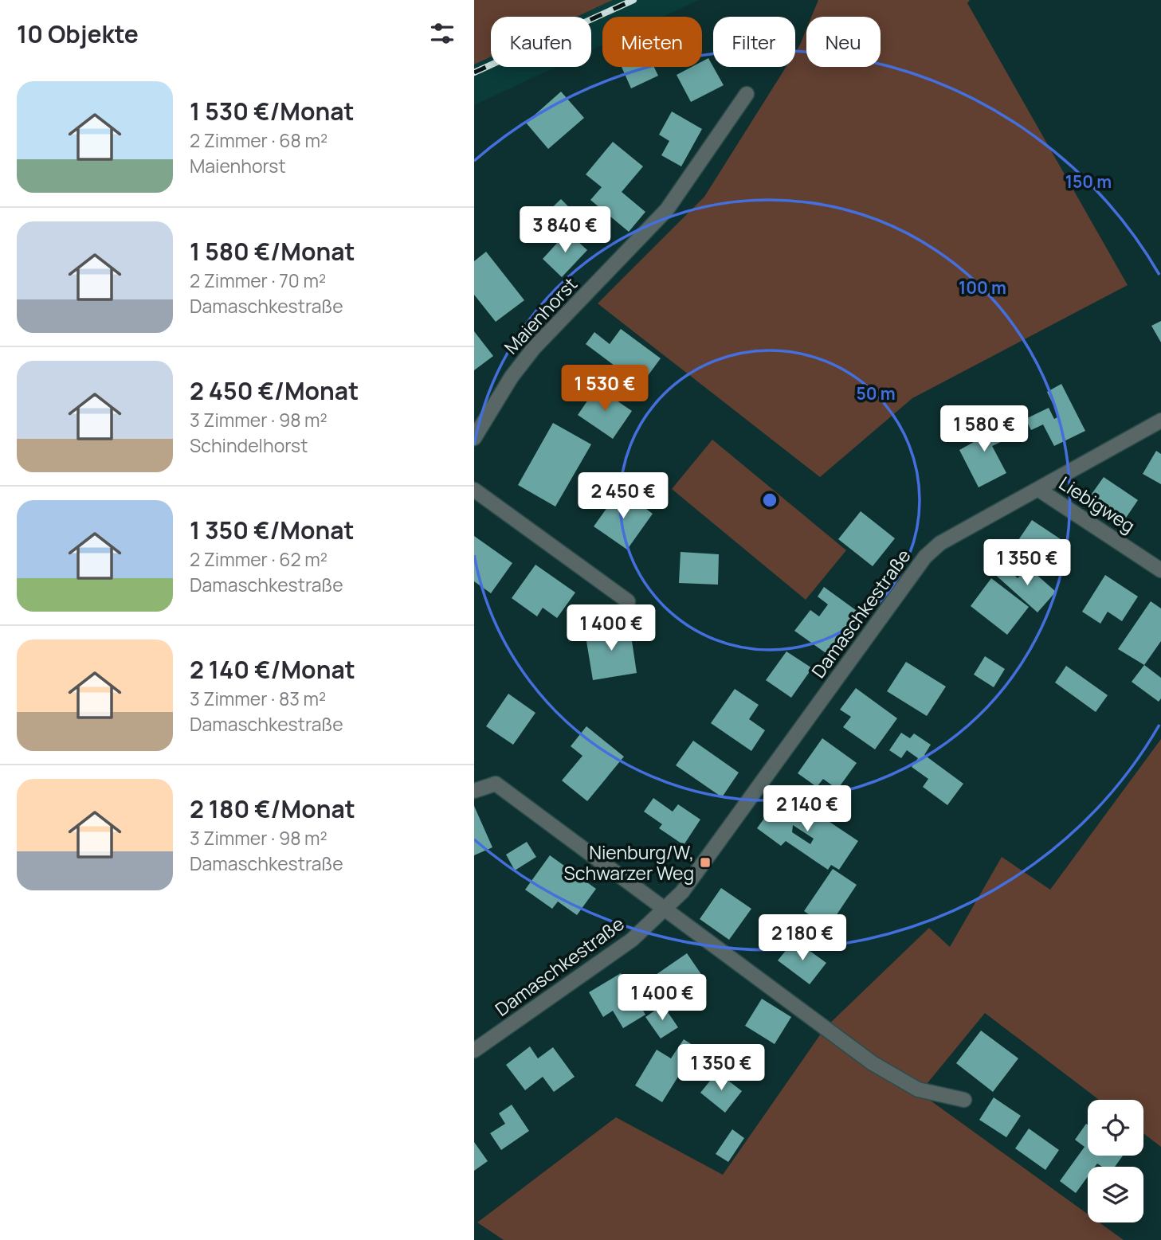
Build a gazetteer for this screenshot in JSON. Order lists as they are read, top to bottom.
{
  "streets": {
    "street": ["Maienhorst", "Liebigweg", "Damaschkestraße"]
  },
  "crossings": [
    ["Liebigweg", "Damaschkestraße"]
  ],
  "places": {
    "transit": ["Nienburg/W, Schwarzer Weg"]
  },
  "page": {
    "heading": "10 Objekte",
    "chip": [
      "Kaufen",
      "Mieten",
      "Filter",
      "Neu"
    ],
    "list": [
      {
        "name": "1 530 €/Monat",
        "note": "2 Zimmer · 68 m² · Maienhorst"
      },
      {
        "name": "1 580 €/Monat",
        "note": "2 Zimmer · 70 m² · Damaschkestraße"
      },
      {
        "name": "2 450 €/Monat",
        "note": "3 Zimmer · 98 m² · Schindelhorst"
      },
      {
        "name": "1 350 €/Monat",
        "note": "2 Zimmer · 62 m² · Damaschkestraße"
      },
      {
        "name": "2 140 €/Monat",
        "note": "3 Zimmer · 83 m² · Damaschkestraße"
      },
      {
        "name": "2 180 €/Monat",
        "note": "3 Zimmer · 98 m² · Damaschkestraße"
      }
    ],
    "price": [
      "3 840 €",
      "1 530 €",
      "1 580 €",
      "2 450 €",
      "1 350 €",
      "1 400 €",
      "2 140 €",
      "2 180 €",
      "1 400 €",
      "1 350 €"
    ]
  },
  "rings": ["150 m", "100 m", "50 m"]
}
